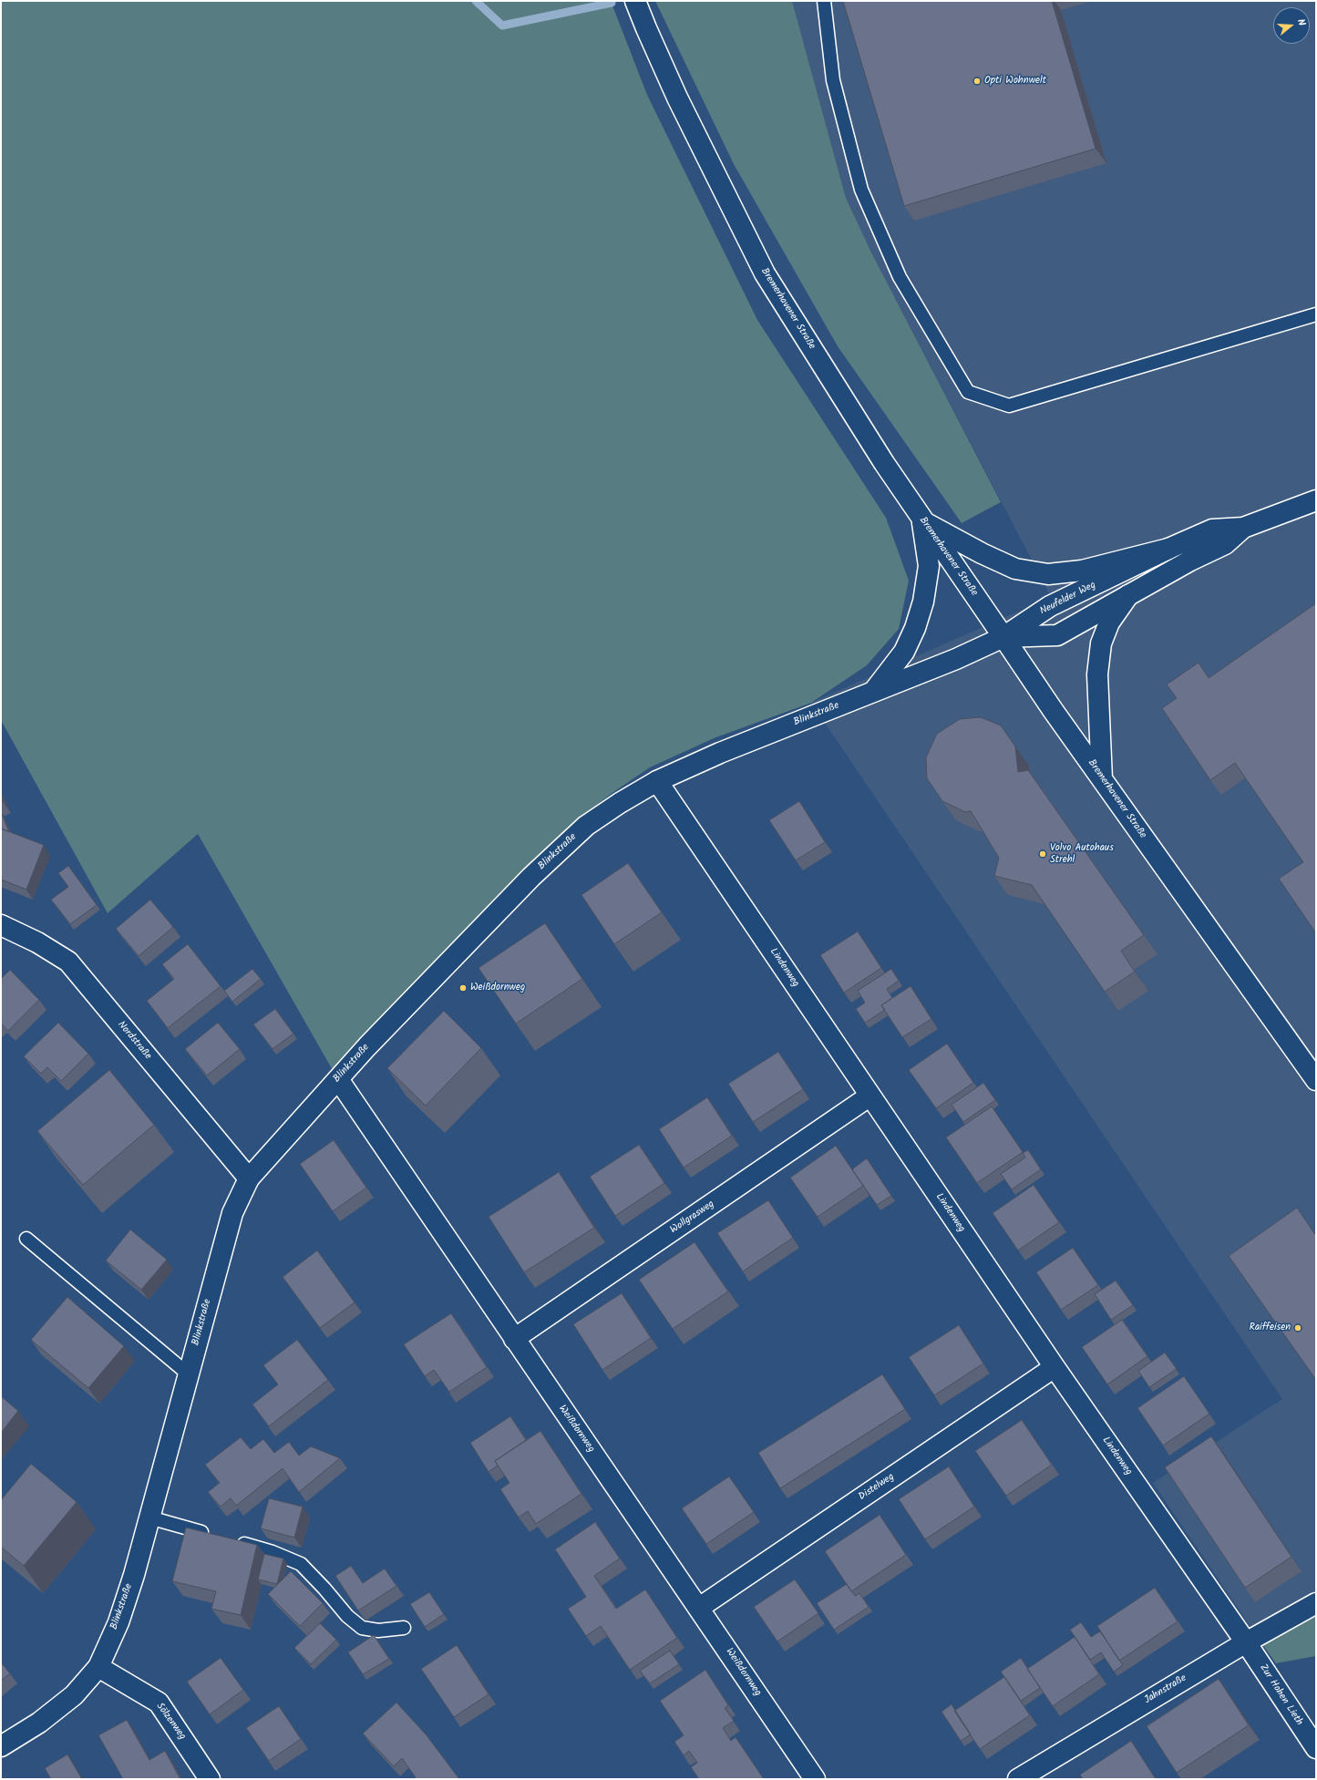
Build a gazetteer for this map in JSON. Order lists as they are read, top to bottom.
{
  "streets": {
    "street": [
      "Bremerhavener Straße",
      "Neufelder Weg",
      "Blinkstraße",
      "Lindenweg",
      "Nordstraße",
      "Wollgrasweg",
      "Weißdornweg",
      "Distelweg",
      "Jahnstraße",
      "Zur Hohen Lieth",
      "Sölzenweg"
    ]
  },
  "crossings": [
    ["Bremerhavener Straße", "Neufelder Weg"],
    ["Bremerhavener Straße", "Blinkstraße"],
    ["Neufelder Weg", "Blinkstraße"],
    ["Blinkstraße", "Lindenweg"],
    ["Blinkstraße", "Nordstraße"],
    ["Blinkstraße", "Weißdornweg"],
    ["Blinkstraße", "Sölzenweg"],
    ["Lindenweg", "Wollgrasweg"],
    ["Lindenweg", "Distelweg"],
    ["Lindenweg", "Jahnstraße"],
    ["Lindenweg", "Zur Hohen Lieth"],
    ["Wollgrasweg", "Weißdornweg"],
    ["Weißdornweg", "Distelweg"],
    ["Jahnstraße", "Zur Hohen Lieth"]
  ],
  "places": [
    "Opti Wohnwelt",
    "Volvo Autohaus Strehl",
    "Weißdornweg",
    "Raiffeisen"
  ],
  "north": "right"
}
